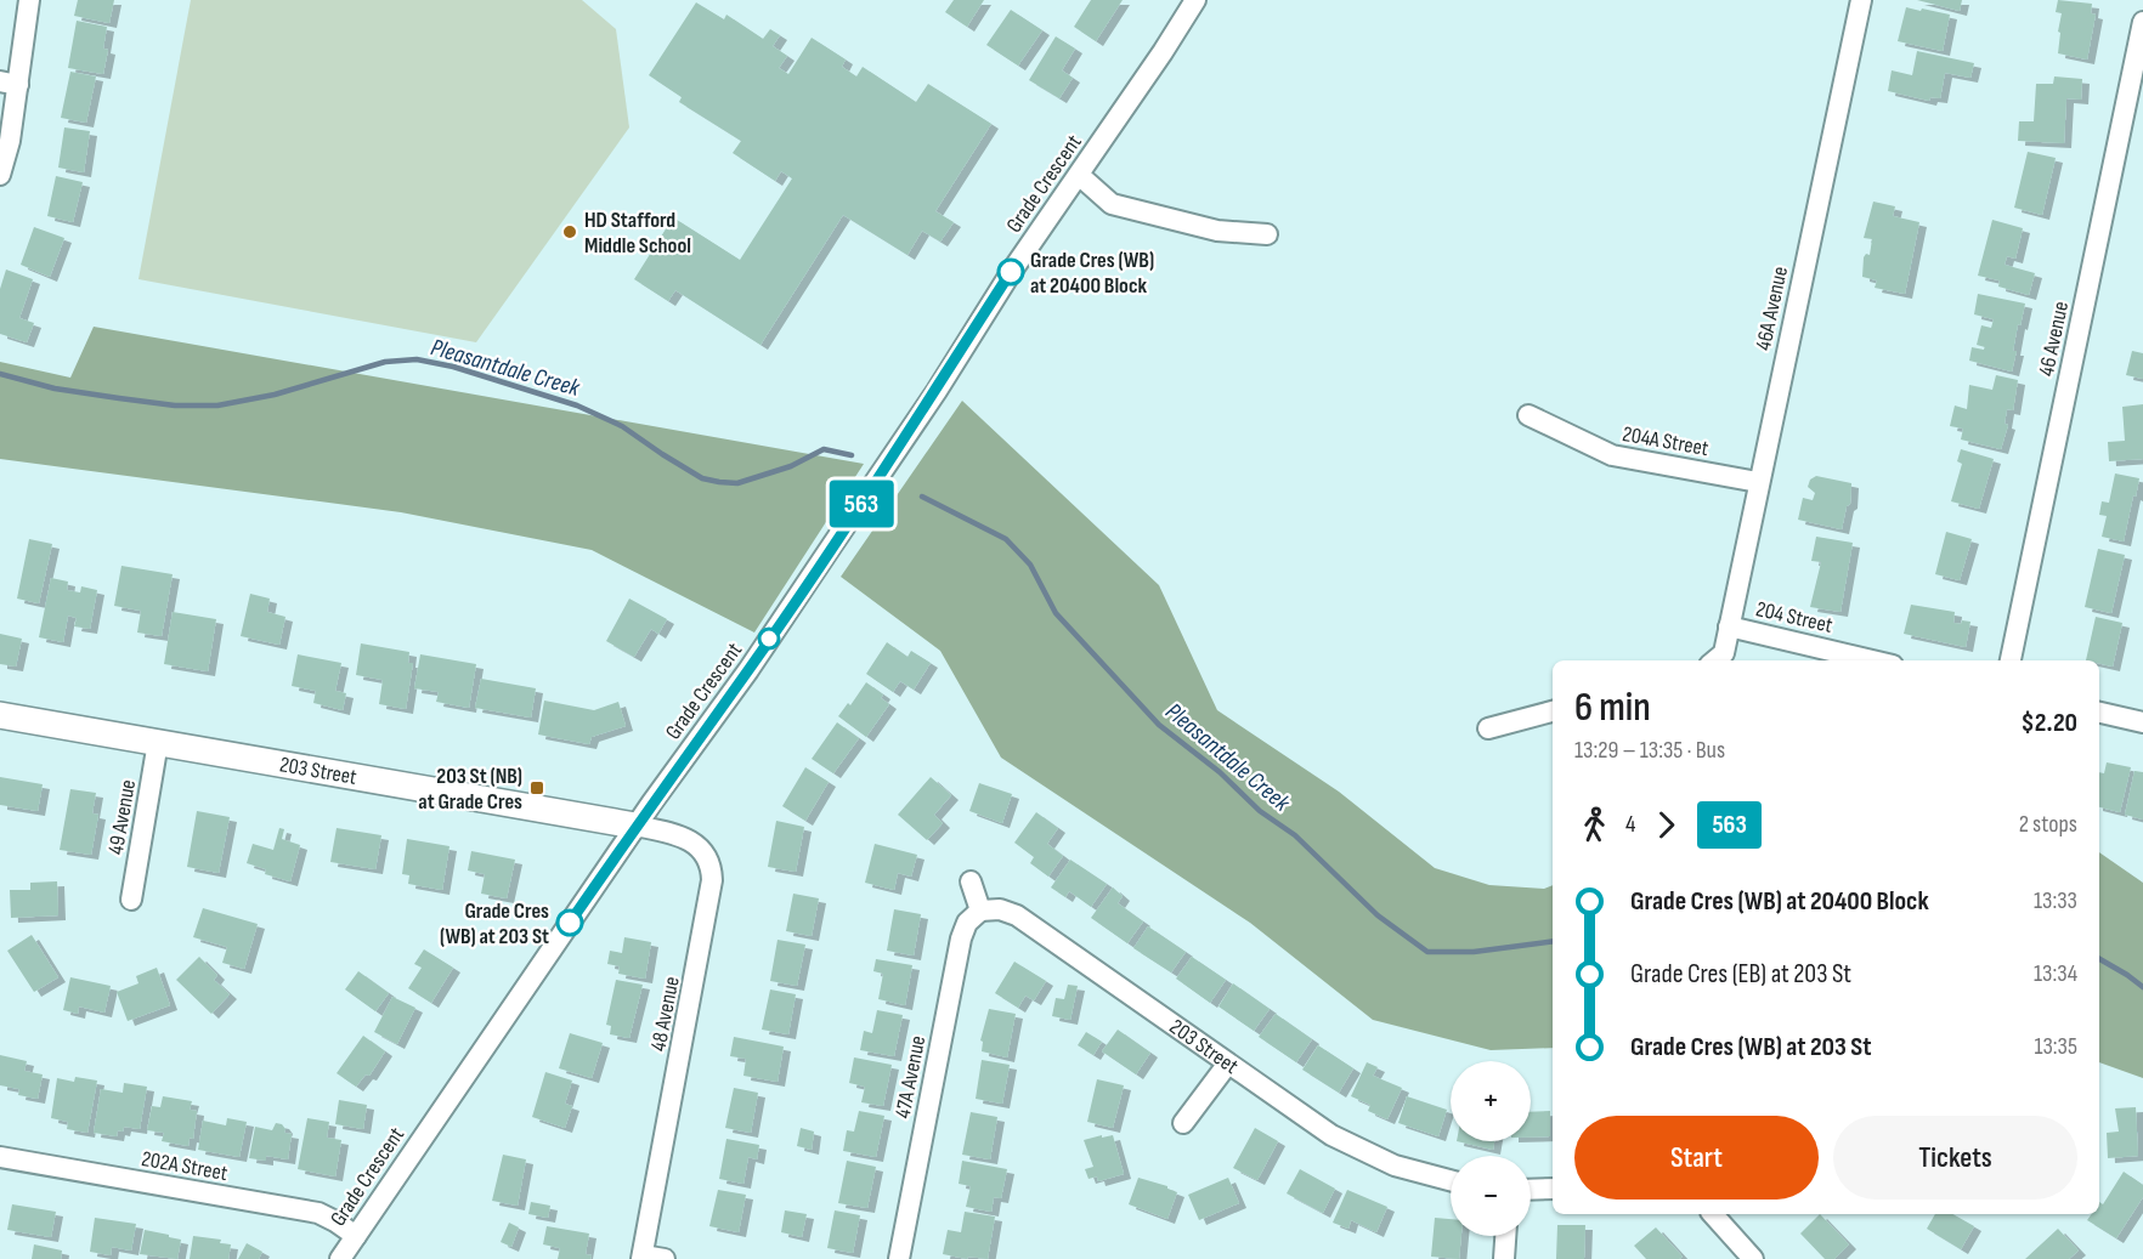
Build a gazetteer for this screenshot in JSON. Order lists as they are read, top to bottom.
{
  "streets": {
    "main road": ["203 Street"],
    "street": [
      "Grade Crescent",
      "46A Avenue",
      "46 Avenue",
      "204A Street",
      "204 Street",
      "49 Avenue",
      "48 Avenue",
      "47A Avenue",
      "202A Street"
    ]
  },
  "crossings": [
    ["Grade Crescent", "203 Street"],
    ["Grade Crescent", "48 Avenue"],
    ["Grade Crescent", "202A Street"],
    ["46A Avenue", "204A Street"],
    ["46A Avenue", "204 Street"],
    ["203 Street", "49 Avenue"],
    ["203 Street", "48 Avenue"],
    ["203 Street", "47A Avenue"]
  ],
  "water": ["Pleasantdale Creek"],
  "places": {
    "other": ["HD Stafford Middle School", "Grade Cres (WB) at 20400 Block", "Grade Cres (WB) at 203 St"],
    "transit": ["203 St (NB) at Grade Cres"]
  },
  "lines": ["bus line 563"],
  "page": {
    "on_map": "563",
    "heading": ["6 min", "13:29 – 13:35 · Bus", "$2.20"],
    "legs": ["4", "563", "2 stops"],
    "list": [
      {
        "name": "Grade Cres (WB) at 20400 Block",
        "value": "13:33"
      },
      {
        "name": "Grade Cres (EB) at 203 St",
        "value": "13:34"
      },
      {
        "name": "Grade Cres (WB) at 203 St",
        "value": "13:35"
      }
    ],
    "map_buttons": ["+", "−"],
    "buttons": ["Start", "Tickets"]
  }
}
